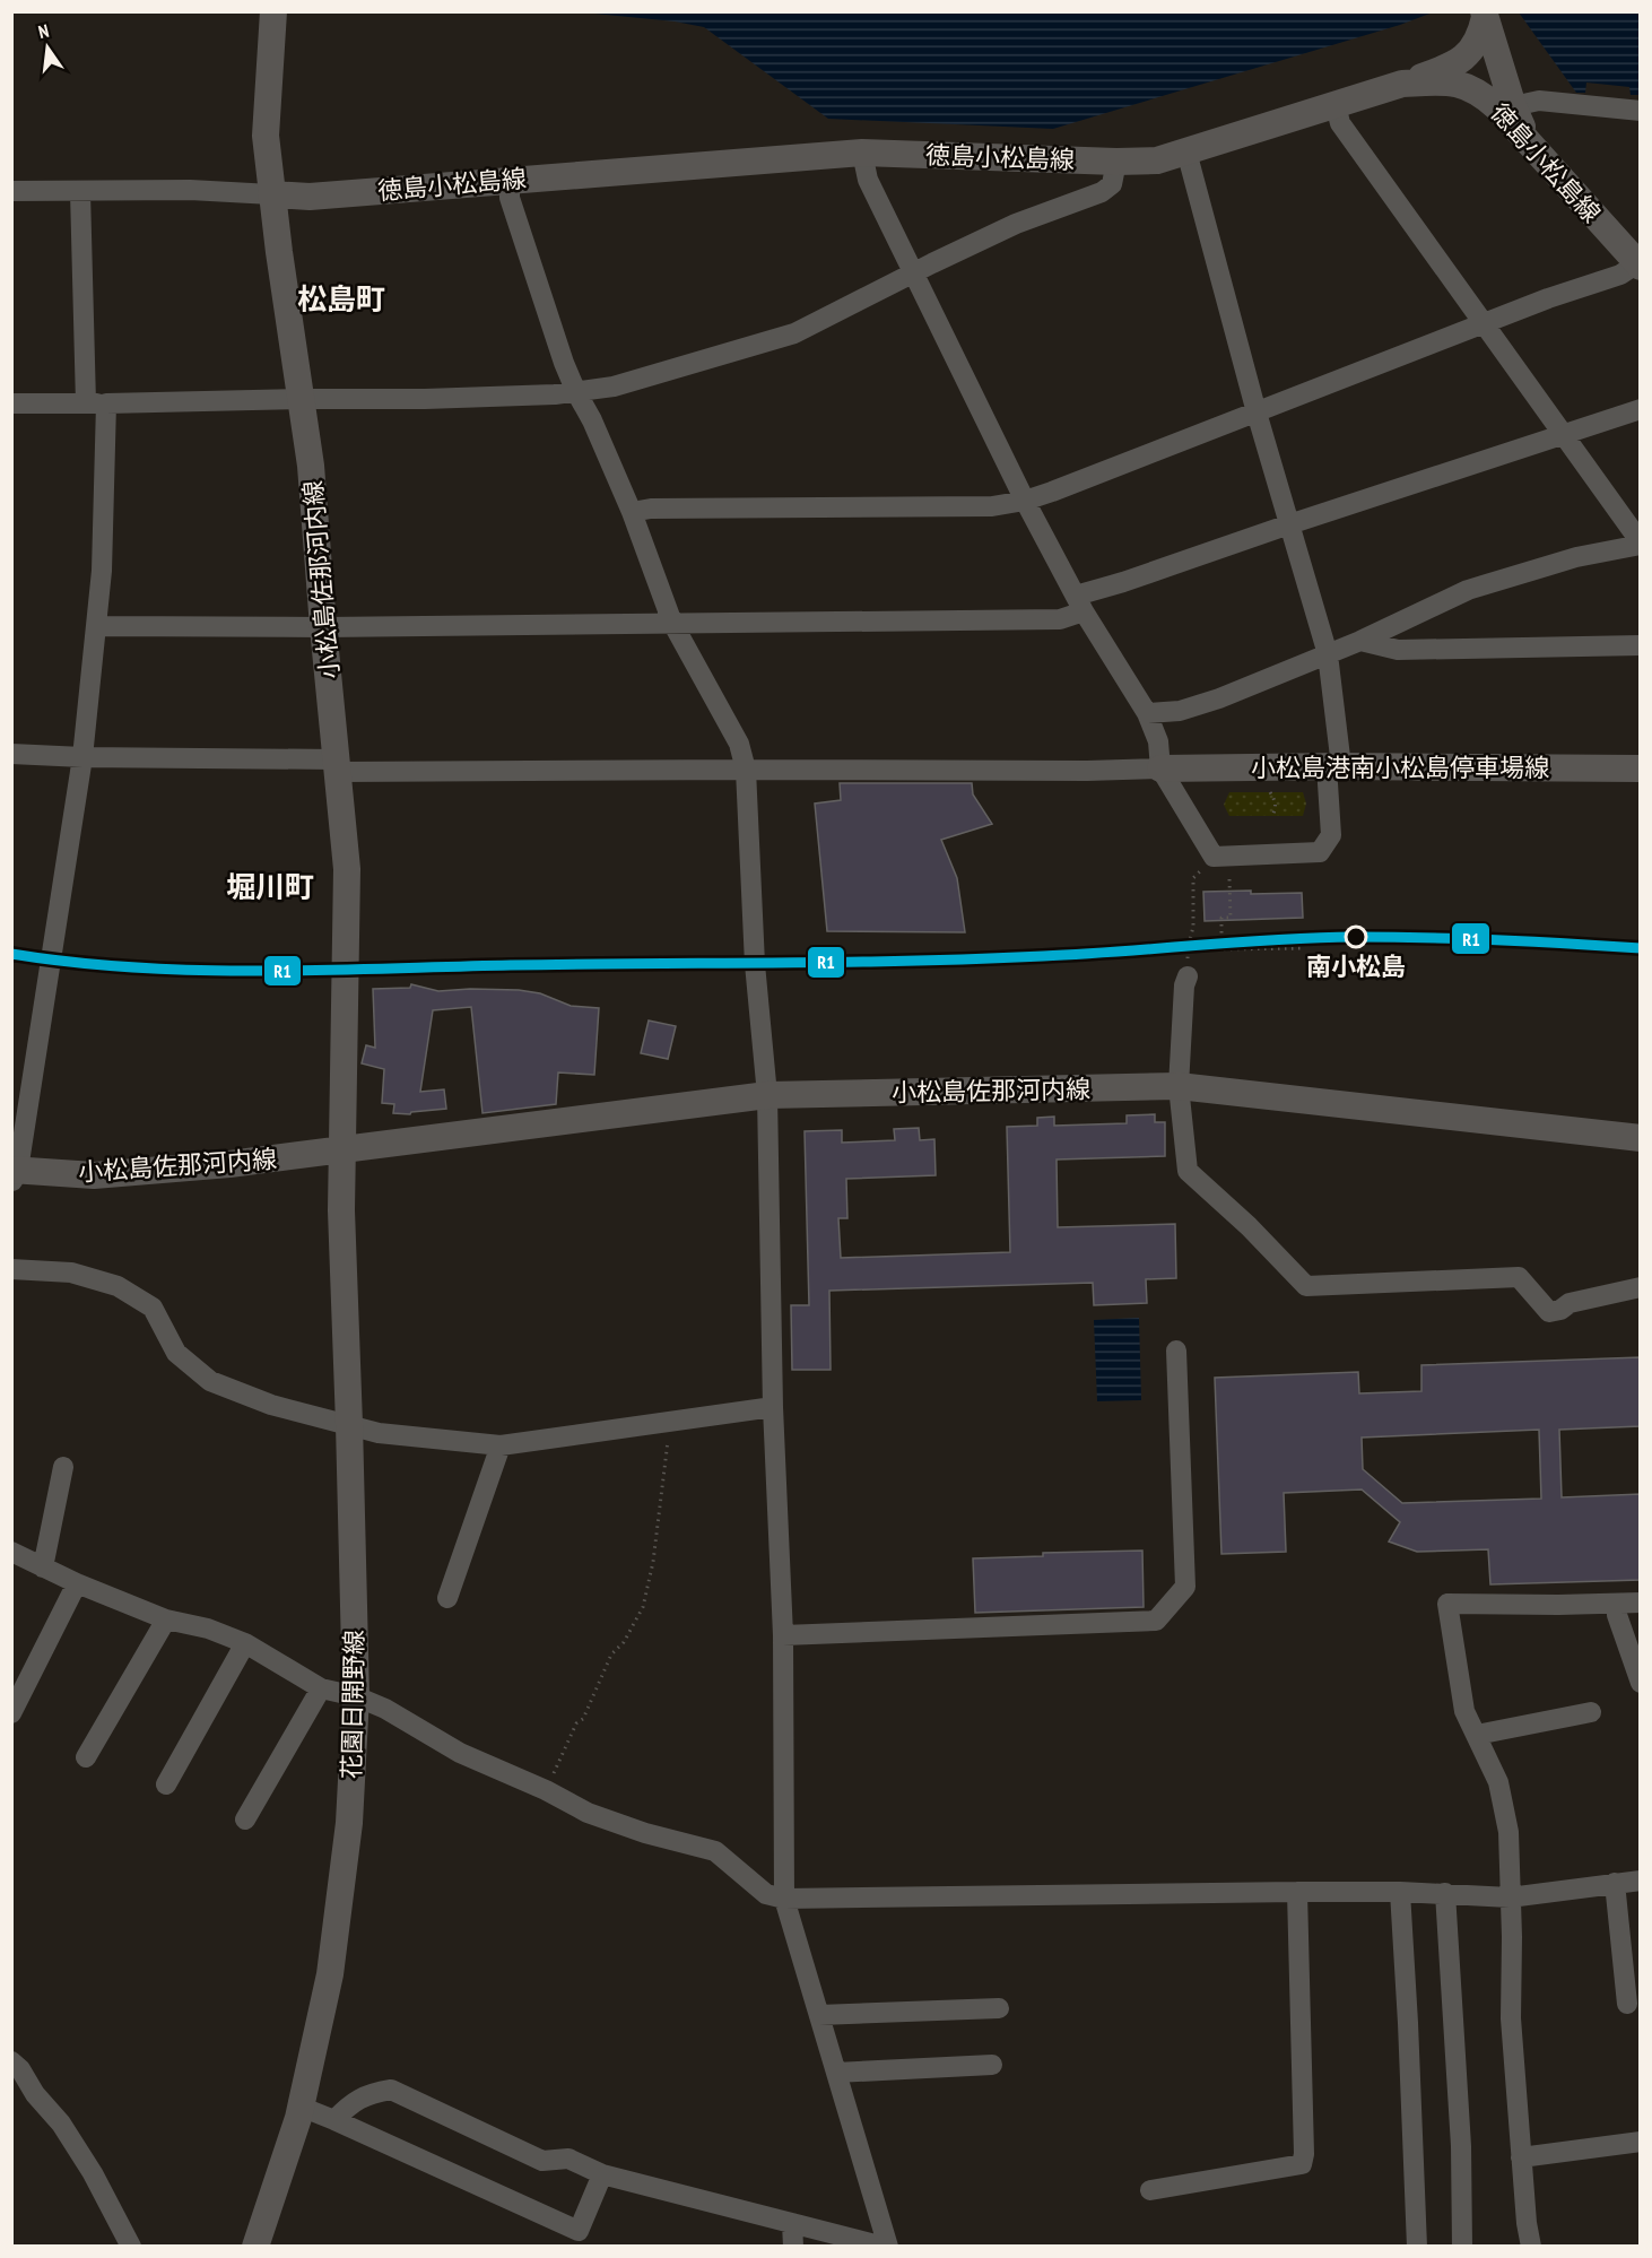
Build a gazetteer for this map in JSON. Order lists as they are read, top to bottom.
{
  "streets": {
    "main road": [
      "徳島小松島線",
      "小松島佐那河内線",
      "小松島港南小松島停車場線",
      "花園日開野線"
    ]
  },
  "crossings": [
    ["徳島小松島線", "小松島佐那河内線"],
    ["小松島佐那河内線", "花園日開野線"]
  ],
  "districts": ["松島町", "堀川町"],
  "places": ["南小松島"],
  "lines": ["transit line R1"],
  "north": "top"
}
